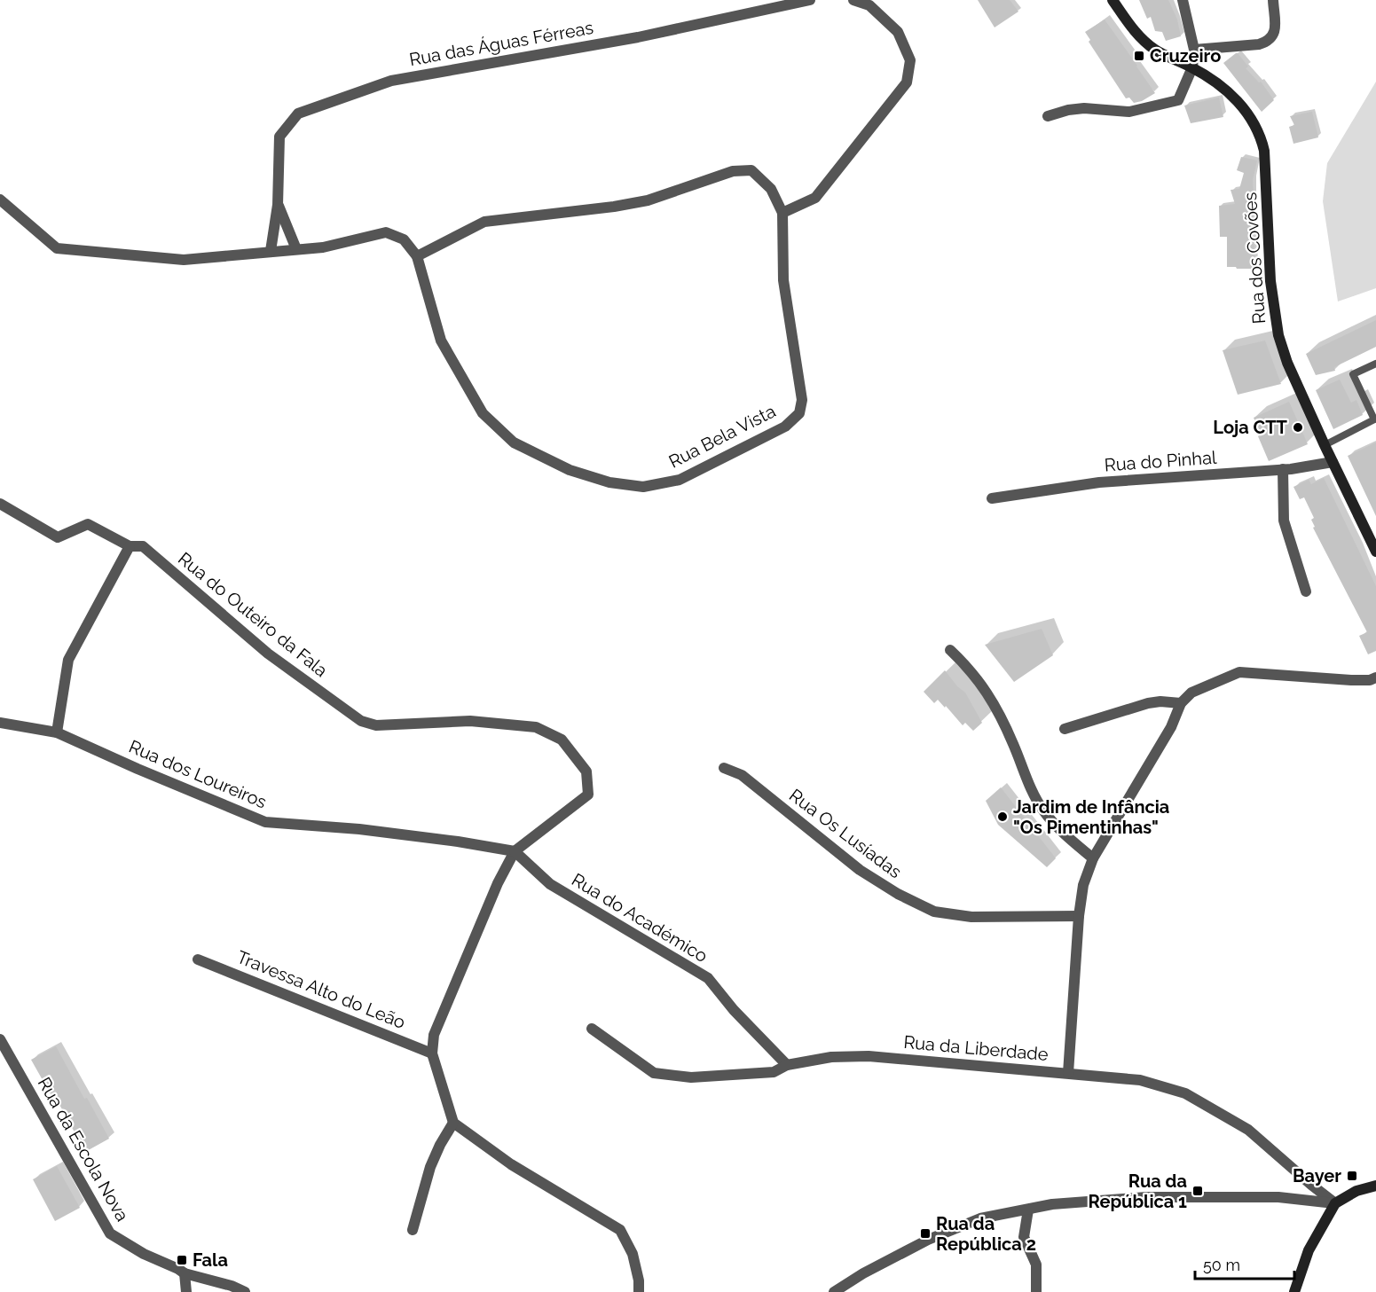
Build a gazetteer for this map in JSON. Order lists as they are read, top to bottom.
{
  "streets": {
    "street": [
      "Rua das Águas Férreas",
      "Rua dos Covões",
      "Rua Bela Vista",
      "Rua do Pinhal",
      "Rua do Outeiro da Fala",
      "Rua dos Loureiros",
      "Rua Os Lusíadas",
      "Rua do Académico",
      "Travessa Alto do Leão",
      "Rua da Liberdade",
      "Rua da Escola Nova"
    ]
  },
  "crossings": [
    ["Rua dos Covões", "Rua do Pinhal"],
    ["Rua do Outeiro da Fala", "Rua dos Loureiros"],
    ["Rua do Outeiro da Fala", "Rua do Académico"],
    ["Rua dos Loureiros", "Rua do Académico"],
    ["Rua do Académico", "Rua da Liberdade"]
  ],
  "places": {
    "transit": [
      "Cruzeiro",
      "Bayer",
      "Rua da República 1",
      "Rua da República 2",
      "Fala"
    ],
    "other": ["Loja CTT", "Jardim de Infância \"Os Pimentinhas\""]
  },
  "scale_bar": "50 m"
}
